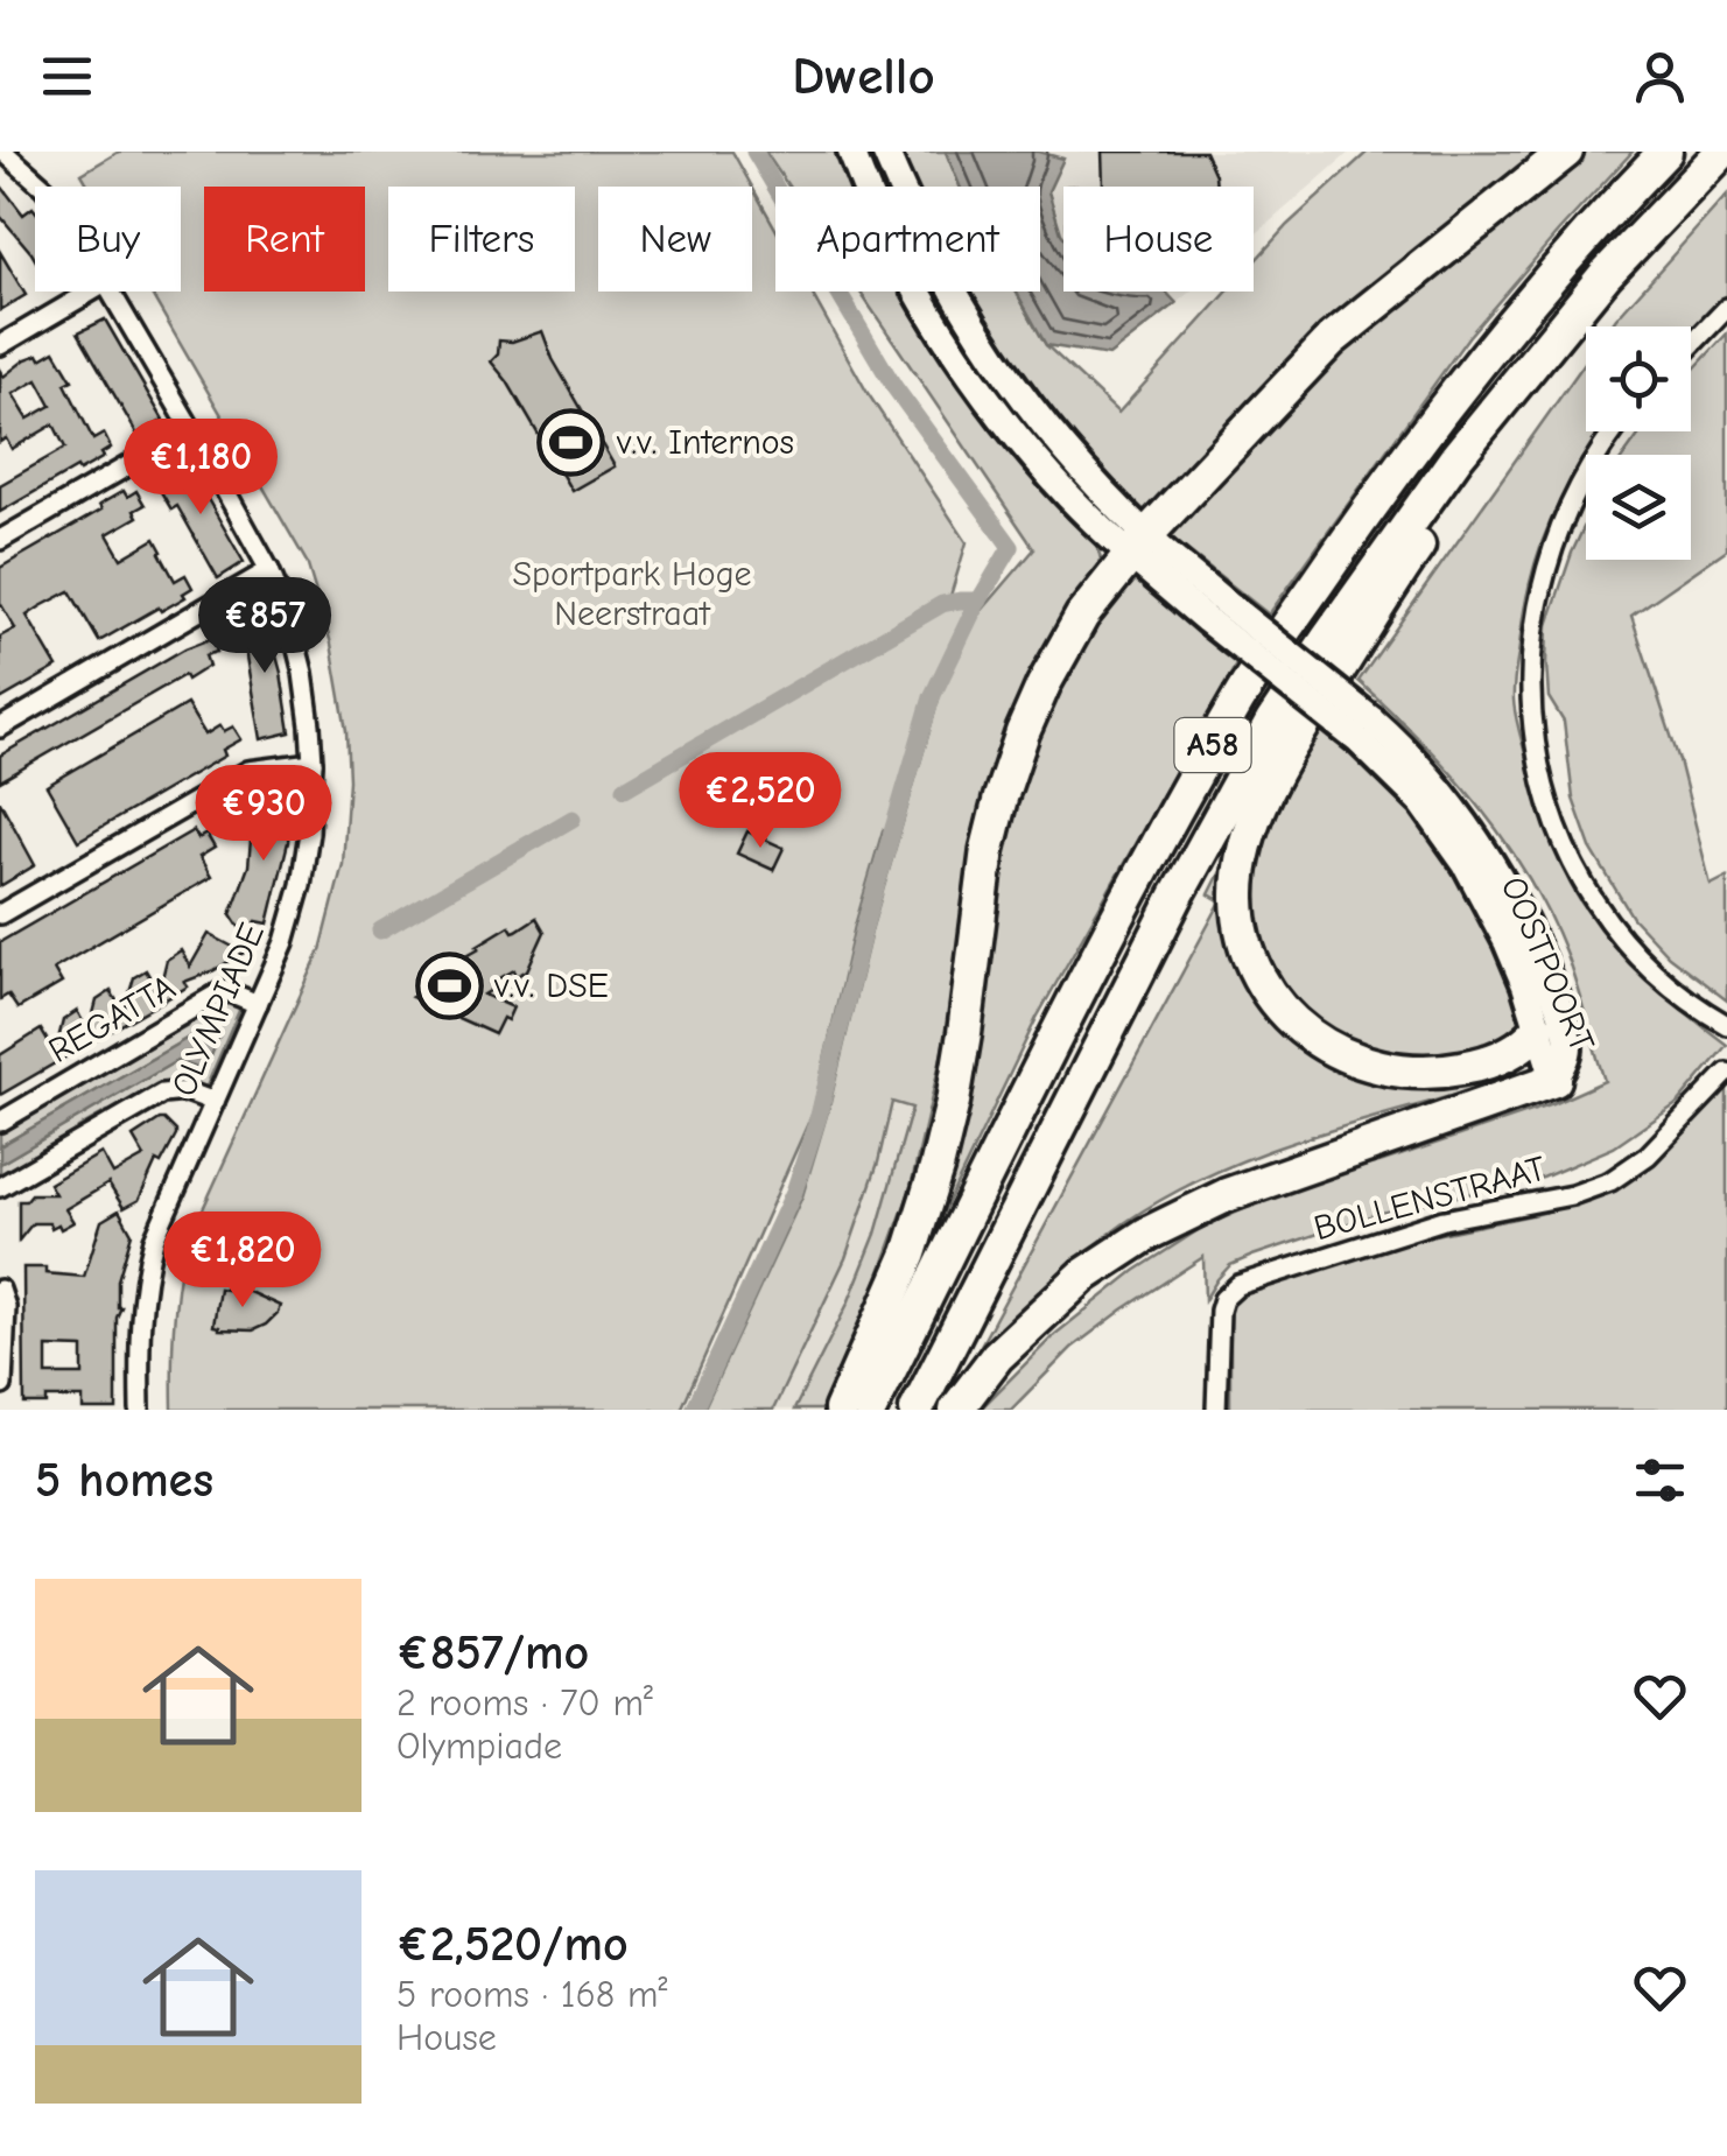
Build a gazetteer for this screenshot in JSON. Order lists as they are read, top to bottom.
{
  "streets": {
    "highway": ["A58"],
    "main road": ["OOSTPOORT"],
    "street": ["OLYMPIADE", "REGATTA", "BOLLENSTRAAT"]
  },
  "crossings": [
    ["A58", "OOSTPOORT"],
    ["OLYMPIADE", "REGATTA"]
  ],
  "parks": ["Sportpark Hoge Neerstraat"],
  "places": {
    "sports": ["v.v. Internos", "v.v. DSE"]
  },
  "page": {
    "header": "Dwello",
    "chip": [
      "Buy",
      "Rent",
      "Filters",
      "New",
      "Apartment",
      "House"
    ],
    "price": [
      "€1,180",
      "€857",
      "€2,520",
      "€930",
      "€1,820"
    ],
    "heading": "5 homes",
    "list": [
      {
        "name": "€857/mo",
        "note": "2 rooms · 70 m² · Olympiade"
      },
      {
        "name": "€2,520/mo",
        "note": "5 rooms · 168 m² · House"
      }
    ]
  }
}
